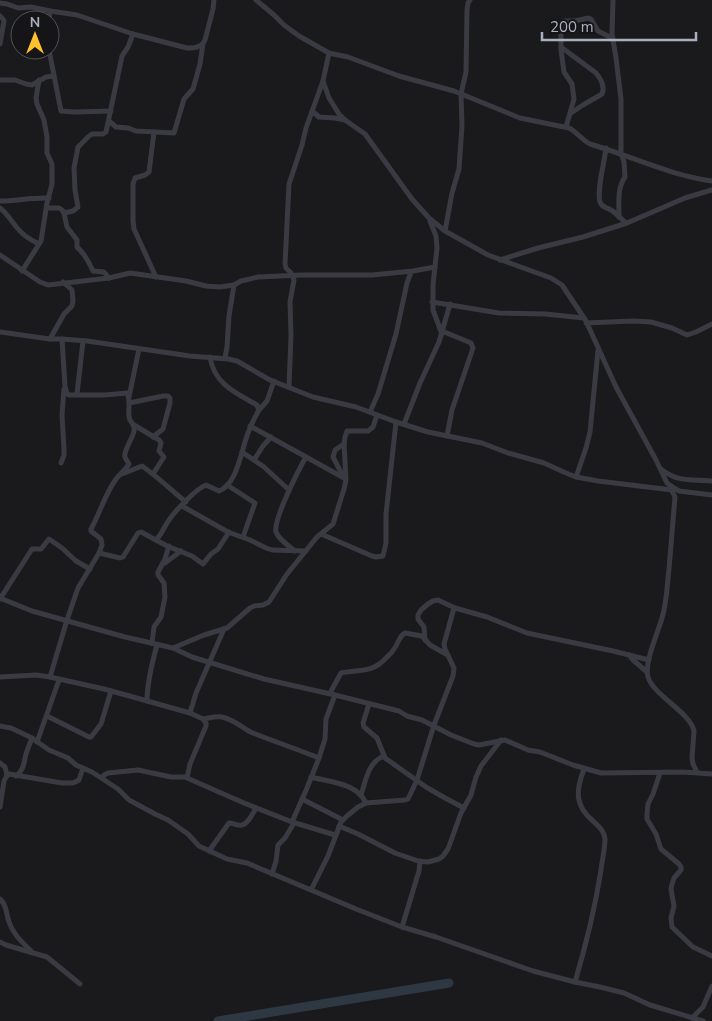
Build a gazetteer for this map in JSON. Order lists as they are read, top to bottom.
{
  "scale_bar": "200 m",
  "north": "top"
}
